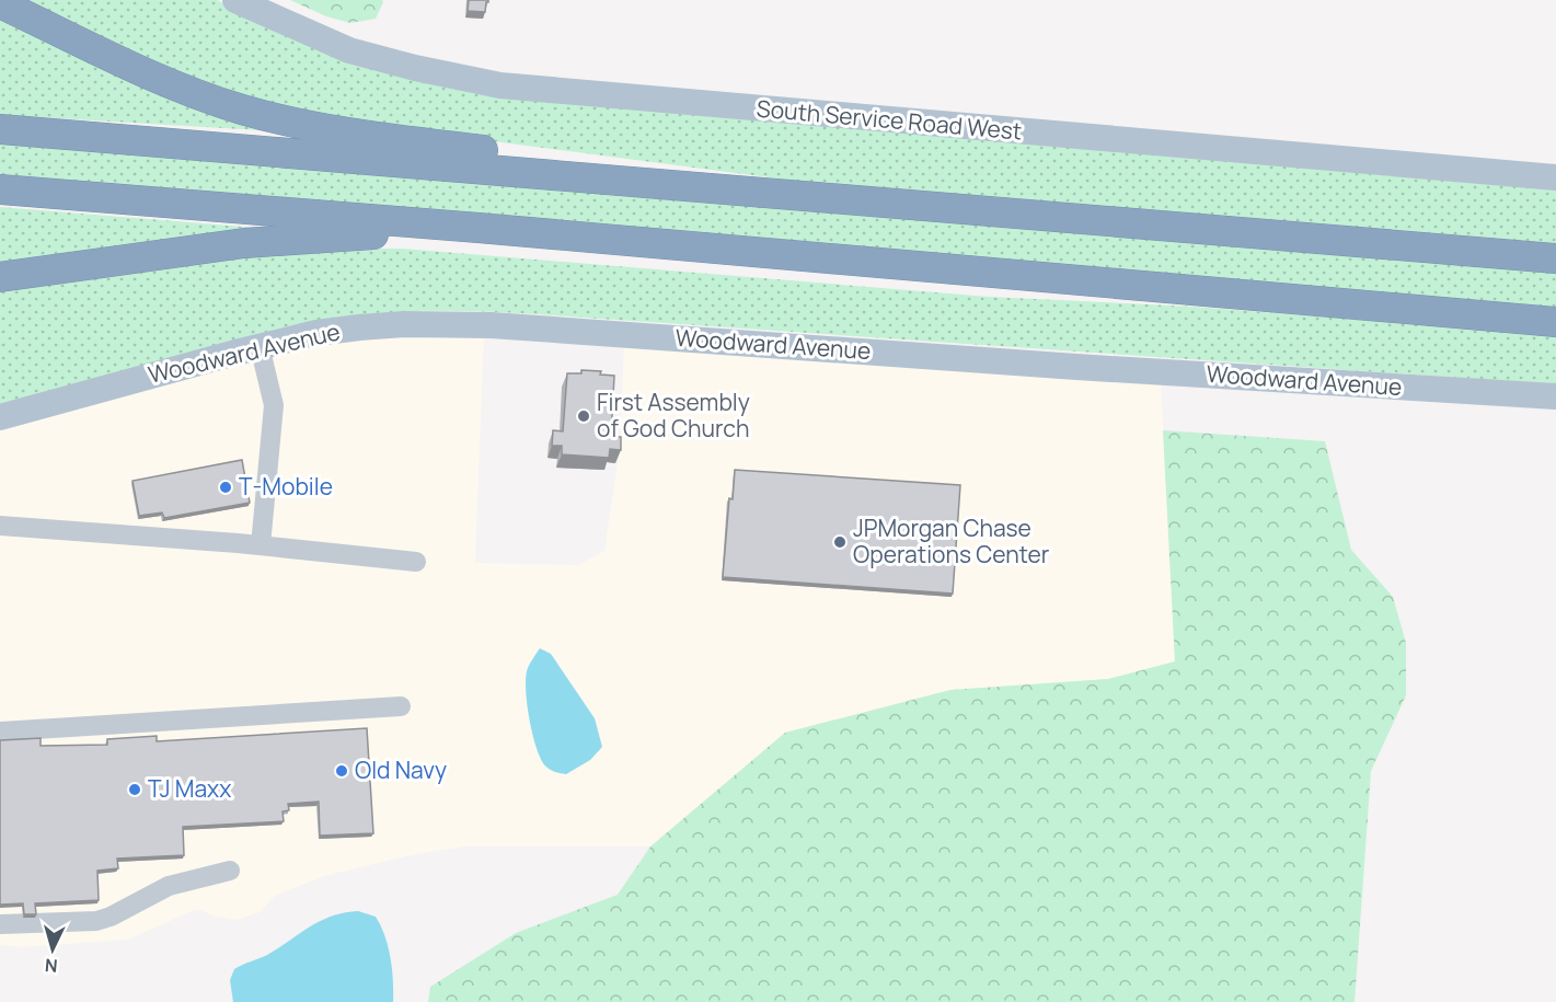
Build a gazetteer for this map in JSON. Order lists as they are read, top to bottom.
{
  "streets": {
    "main road": ["South Service Road West", "Woodward Avenue"]
  },
  "places": [
    "First Assembly of God Church",
    "T-Mobile",
    "JPMorgan Chase Operations Center",
    "Old Navy",
    "TJ Maxx"
  ],
  "north": "bottom"
}
